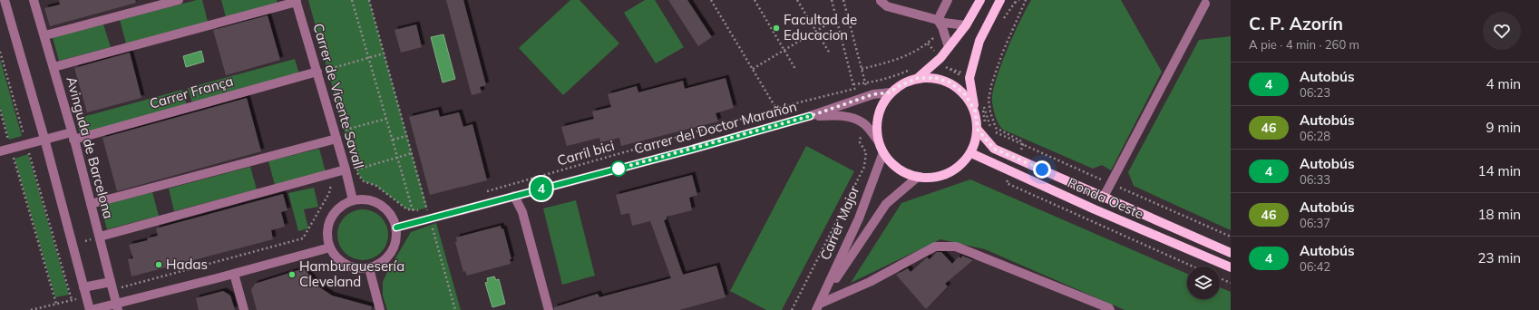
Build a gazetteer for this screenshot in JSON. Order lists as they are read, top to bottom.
{
  "streets": {
    "main road": ["Ronda Oeste"],
    "street": [
      "Carrer França",
      "Carrer de Vicente Savall",
      "Carrer del Doctor Marañón",
      "Avinguda de Barcelona",
      "Carrer Major"
    ],
    "path": ["Carril bici"]
  },
  "crossings": [
    ["Carrer França", "Carrer de Vicente Savall"],
    ["Carrer França", "Avinguda de Barcelona"],
    ["Carrer de Vicente Savall", "Carrer del Doctor Marañón"]
  ],
  "places": ["Facultad de Educacion", "Hadas", "Hamburguesería Cleveland"],
  "lines": ["bus line 4"],
  "page": {
    "on_map": "4",
    "heading": ["C. P. Azorín", "A pie · 4 min · 260 m"],
    "list": [
      {
        "mark": "4",
        "name": "Autobús",
        "note": "06:23",
        "value": "4 min"
      },
      {
        "mark": "46",
        "name": "Autobús",
        "note": "06:28",
        "value": "9 min"
      },
      {
        "mark": "4",
        "name": "Autobús",
        "note": "06:33",
        "value": "14 min"
      },
      {
        "mark": "46",
        "name": "Autobús",
        "note": "06:37",
        "value": "18 min"
      },
      {
        "mark": "4",
        "name": "Autobús",
        "note": "06:42",
        "value": "23 min"
      }
    ]
  }
}
